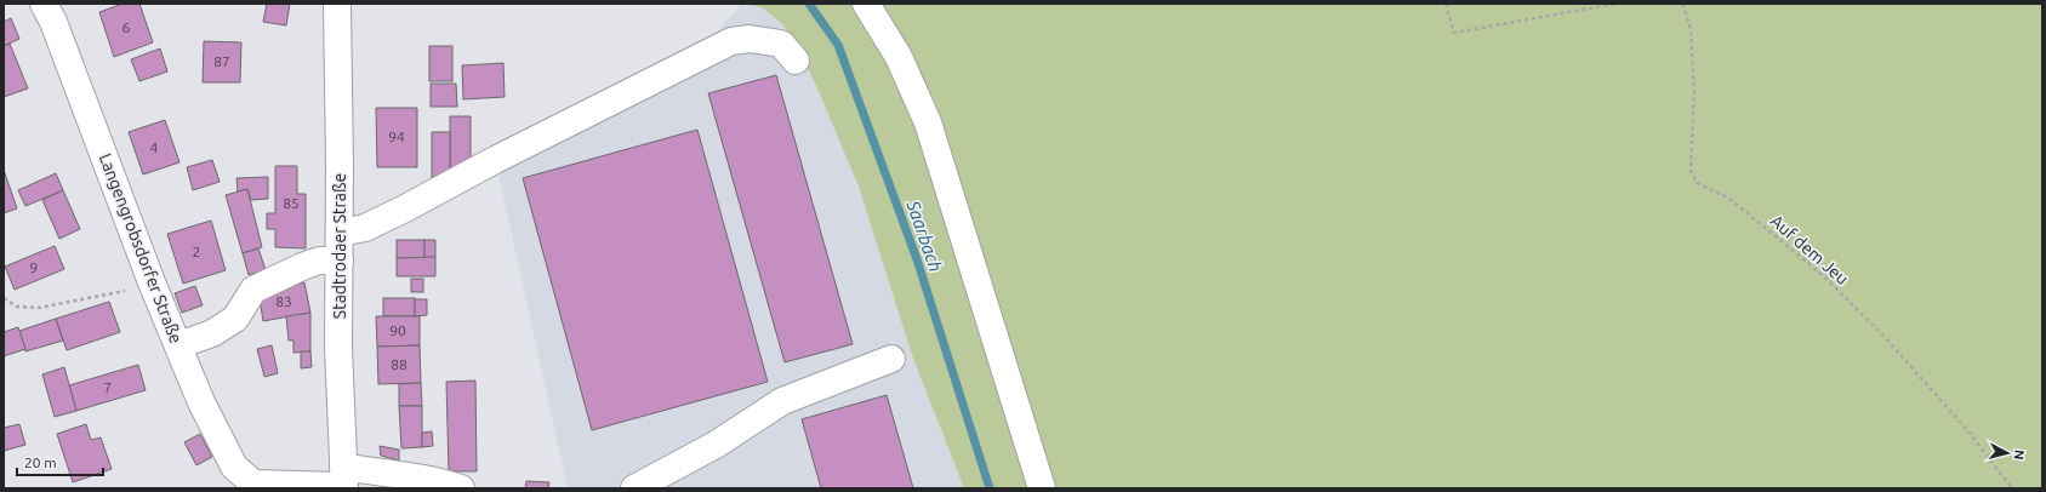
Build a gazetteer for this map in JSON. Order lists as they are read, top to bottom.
{
  "streets": {
    "street": ["Stadtrodaer Straße", "Langengrobsdorfer Straße"],
    "path": ["Auf dem Jeu"]
  },
  "crossings": [
    ["Stadtrodaer Straße", "Langengrobsdorfer Straße"]
  ],
  "water": ["Saarbach"],
  "house_numbers": [
    "6",
    "87",
    "94",
    "4",
    "85",
    "2",
    "9",
    "83",
    "90",
    "88",
    "7"
  ],
  "scale_bar": "20 m",
  "north": "right"
}
